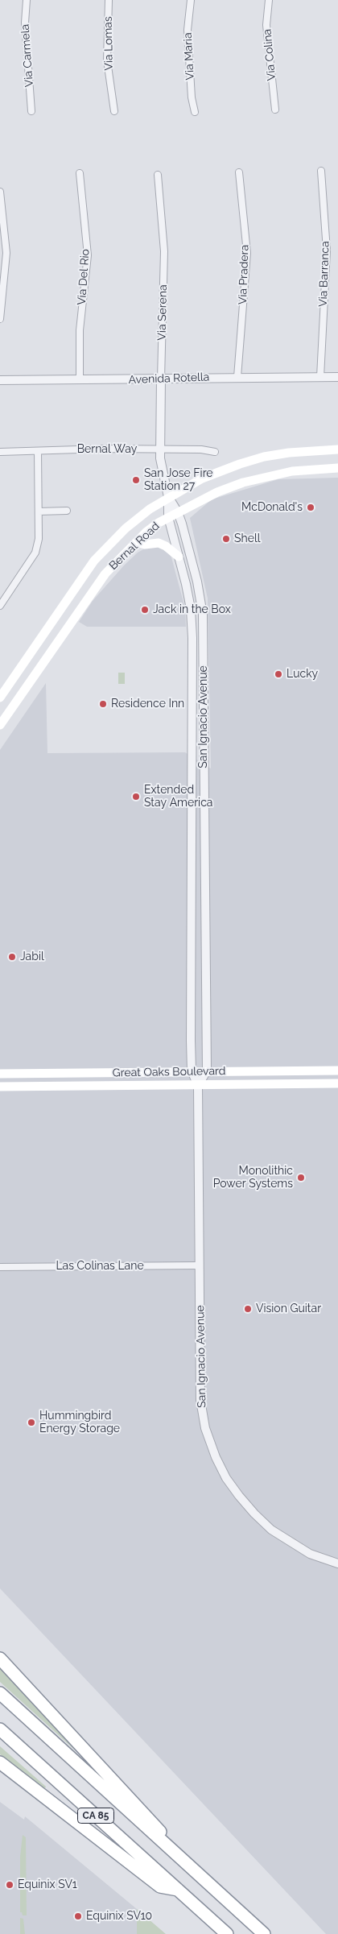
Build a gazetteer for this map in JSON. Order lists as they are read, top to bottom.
{
  "streets": {
    "highway": ["CA 85"],
    "main road": ["Bernal Road", "Great Oaks Boulevard"],
    "street": [
      "Via Lomas",
      "Via Colina",
      "Via Carmela",
      "Via Maria",
      "Via Barranca",
      "Via Pradera",
      "Via Del Rio",
      "Via Serena",
      "Avenida Rotella",
      "Bernal Way",
      "San Ignacio Avenue",
      "Las Colinas Lane"
    ]
  },
  "crossings": [
    ["Via Barranca", "Avenida Rotella"],
    ["Via Pradera", "Avenida Rotella"],
    ["Via Del Rio", "Avenida Rotella"],
    ["Via Serena", "Avenida Rotella"],
    ["Via Serena", "Bernal Way"],
    ["Via Serena", "San Ignacio Avenue"],
    ["Bernal Way", "San Ignacio Avenue"],
    ["Bernal Road", "San Ignacio Avenue"],
    ["San Ignacio Avenue", "Great Oaks Boulevard"],
    ["San Ignacio Avenue", "Las Colinas Lane"]
  ],
  "places": [
    "San Jose Fire Station 27",
    "McDonald's",
    "Shell",
    "Jack in the Box",
    "Lucky",
    "Residence Inn",
    "Extended Stay America",
    "Jabil",
    "Monolithic Power Systems",
    "Vision Guitar",
    "Hummingbird Energy Storage",
    "Equinix SV1",
    "Equinix SV10"
  ]
}
